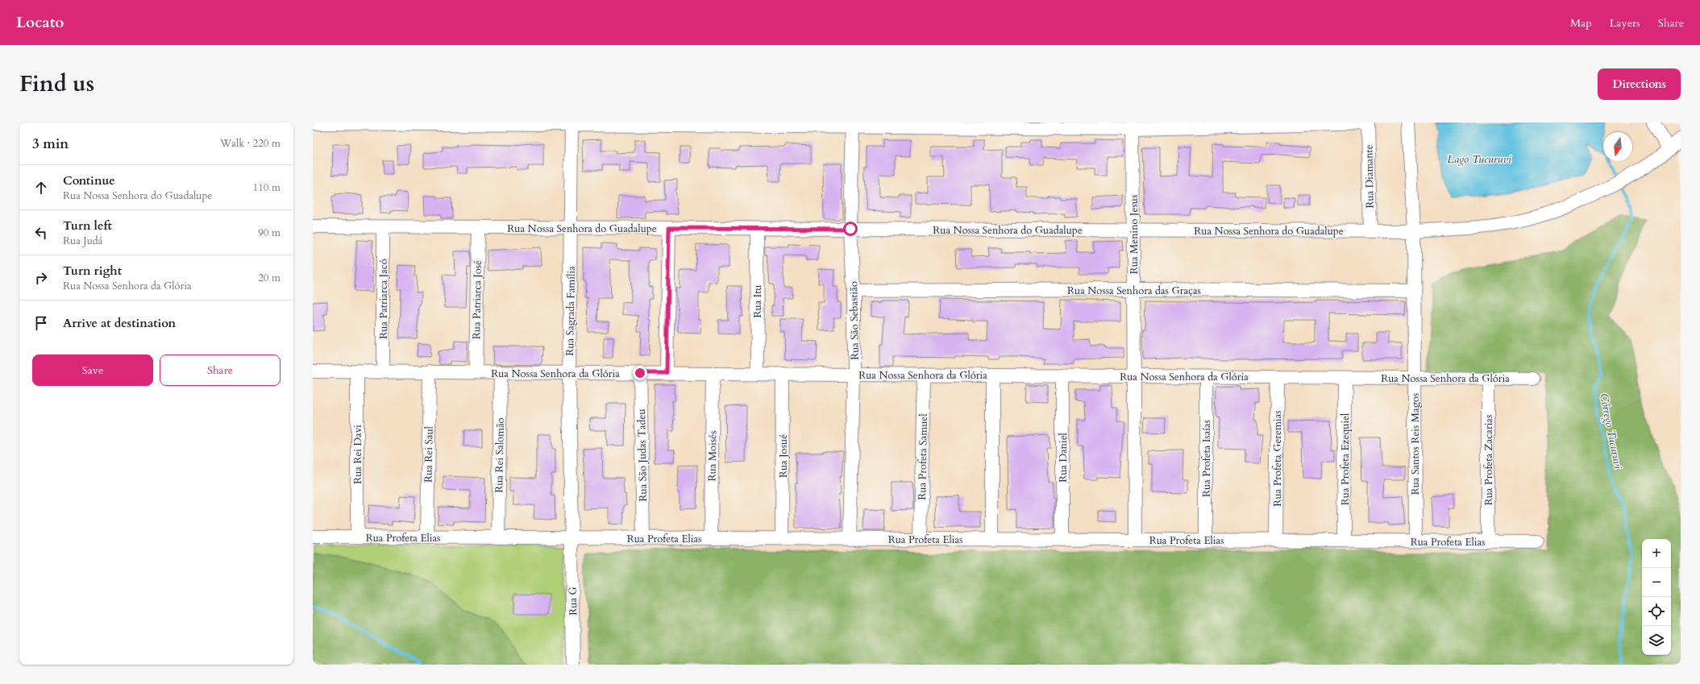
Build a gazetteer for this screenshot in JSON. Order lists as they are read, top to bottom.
{
  "streets": {
    "street": [
      "Rua Diamante",
      "Rua Nossa Senhora do Guadalupe",
      "Rua Menino Jesus",
      "Rua Nossa Senhora das Graças",
      "Rua Patriarca Jacó",
      "Rua Patriarca José",
      "Rua Itu",
      "Rua Sagrada Família",
      "Rua São Sebastião",
      "Rua Nossa Senhora da Glória",
      "Rua Santos Reis Magos",
      "Rua Rei Davi",
      "Rua Rei Saul",
      "Rua Rei Salomão",
      "Rua São Judas Tadeu",
      "Rua Moisés",
      "Rua Josué",
      "Rua Profeta Samuel",
      "Rua Daniel",
      "Rua Profeta Isaías",
      "Rua Profeta Geremias",
      "Rua Profeta Ezequiel",
      "Rua Profeta Zacarias",
      "Rua Profeta Elias",
      "Rua G"
    ]
  },
  "crossings": [
    ["Rua Diamante", "Rua Nossa Senhora do Guadalupe"],
    ["Rua Nossa Senhora do Guadalupe", "Rua Menino Jesus"],
    ["Rua Nossa Senhora do Guadalupe", "Rua Patriarca Jacó"],
    ["Rua Nossa Senhora do Guadalupe", "Rua Patriarca José"],
    ["Rua Nossa Senhora do Guadalupe", "Rua Itu"],
    ["Rua Nossa Senhora do Guadalupe", "Rua Sagrada Família"],
    ["Rua Nossa Senhora do Guadalupe", "Rua São Sebastião"],
    ["Rua Nossa Senhora do Guadalupe", "Rua Santos Reis Magos"],
    ["Rua Menino Jesus", "Rua Nossa Senhora das Graças"],
    ["Rua Menino Jesus", "Rua Nossa Senhora da Glória"],
    ["Rua Menino Jesus", "Rua Profeta Elias"],
    ["Rua Nossa Senhora das Graças", "Rua São Sebastião"],
    ["Rua Nossa Senhora das Graças", "Rua Santos Reis Magos"],
    ["Rua Patriarca Jacó", "Rua Nossa Senhora da Glória"],
    ["Rua Patriarca José", "Rua Nossa Senhora da Glória"],
    ["Rua Itu", "Rua Nossa Senhora da Glória"],
    ["Rua Sagrada Família", "Rua Nossa Senhora da Glória"],
    ["Rua Sagrada Família", "Rua Profeta Elias"],
    ["Rua Sagrada Família", "Rua G"],
    ["Rua São Sebastião", "Rua Nossa Senhora da Glória"],
    ["Rua São Sebastião", "Rua Profeta Elias"],
    ["Rua Nossa Senhora da Glória", "Rua Santos Reis Magos"],
    ["Rua Nossa Senhora da Glória", "Rua Rei Davi"],
    ["Rua Nossa Senhora da Glória", "Rua Rei Saul"],
    ["Rua Nossa Senhora da Glória", "Rua Rei Salomão"],
    ["Rua Nossa Senhora da Glória", "Rua São Judas Tadeu"],
    ["Rua Nossa Senhora da Glória", "Rua Moisés"],
    ["Rua Nossa Senhora da Glória", "Rua Josué"],
    ["Rua Nossa Senhora da Glória", "Rua Profeta Samuel"],
    ["Rua Nossa Senhora da Glória", "Rua Daniel"],
    ["Rua Nossa Senhora da Glória", "Rua Profeta Isaías"],
    ["Rua Nossa Senhora da Glória", "Rua Profeta Geremias"],
    ["Rua Nossa Senhora da Glória", "Rua Profeta Ezequiel"],
    ["Rua Nossa Senhora da Glória", "Rua Profeta Zacarias"],
    ["Rua Santos Reis Magos", "Rua Profeta Elias"],
    ["Rua Rei Davi", "Rua Profeta Elias"],
    ["Rua Rei Saul", "Rua Profeta Elias"],
    ["Rua Rei Salomão", "Rua Profeta Elias"],
    ["Rua São Judas Tadeu", "Rua Profeta Elias"],
    ["Rua Moisés", "Rua Profeta Elias"],
    ["Rua Josué", "Rua Profeta Elias"],
    ["Rua Profeta Samuel", "Rua Profeta Elias"],
    ["Rua Daniel", "Rua Profeta Elias"],
    ["Rua Profeta Isaías", "Rua Profeta Elias"],
    ["Rua Profeta Geremias", "Rua Profeta Elias"],
    ["Rua Profeta Ezequiel", "Rua Profeta Elias"],
    ["Rua Profeta Zacarias", "Rua Profeta Elias"],
    ["Rua Profeta Elias", "Rua G"]
  ],
  "water": ["Lago Tucuruvi", "Córrego Tucuruvi"],
  "north": "bottom",
  "page": {
    "header": "Locato",
    "nav": ["Map", "Layers", "Share"],
    "title": "Find us",
    "buttons": [
      "Directions",
      ["Save", "Share"]
    ],
    "heading": ["3 min", "Walk · 220 m"],
    "list": [
      ["Continue", "Rua Nossa Senhora do Guadalupe", "110 m"],
      ["Turn left", "Rua Judá", "90 m"],
      ["Turn right", "Rua Nossa Senhora da Glória", "20 m"],
      "Arrive at destination"
    ],
    "map_buttons": ["+", "−"]
  }
}
